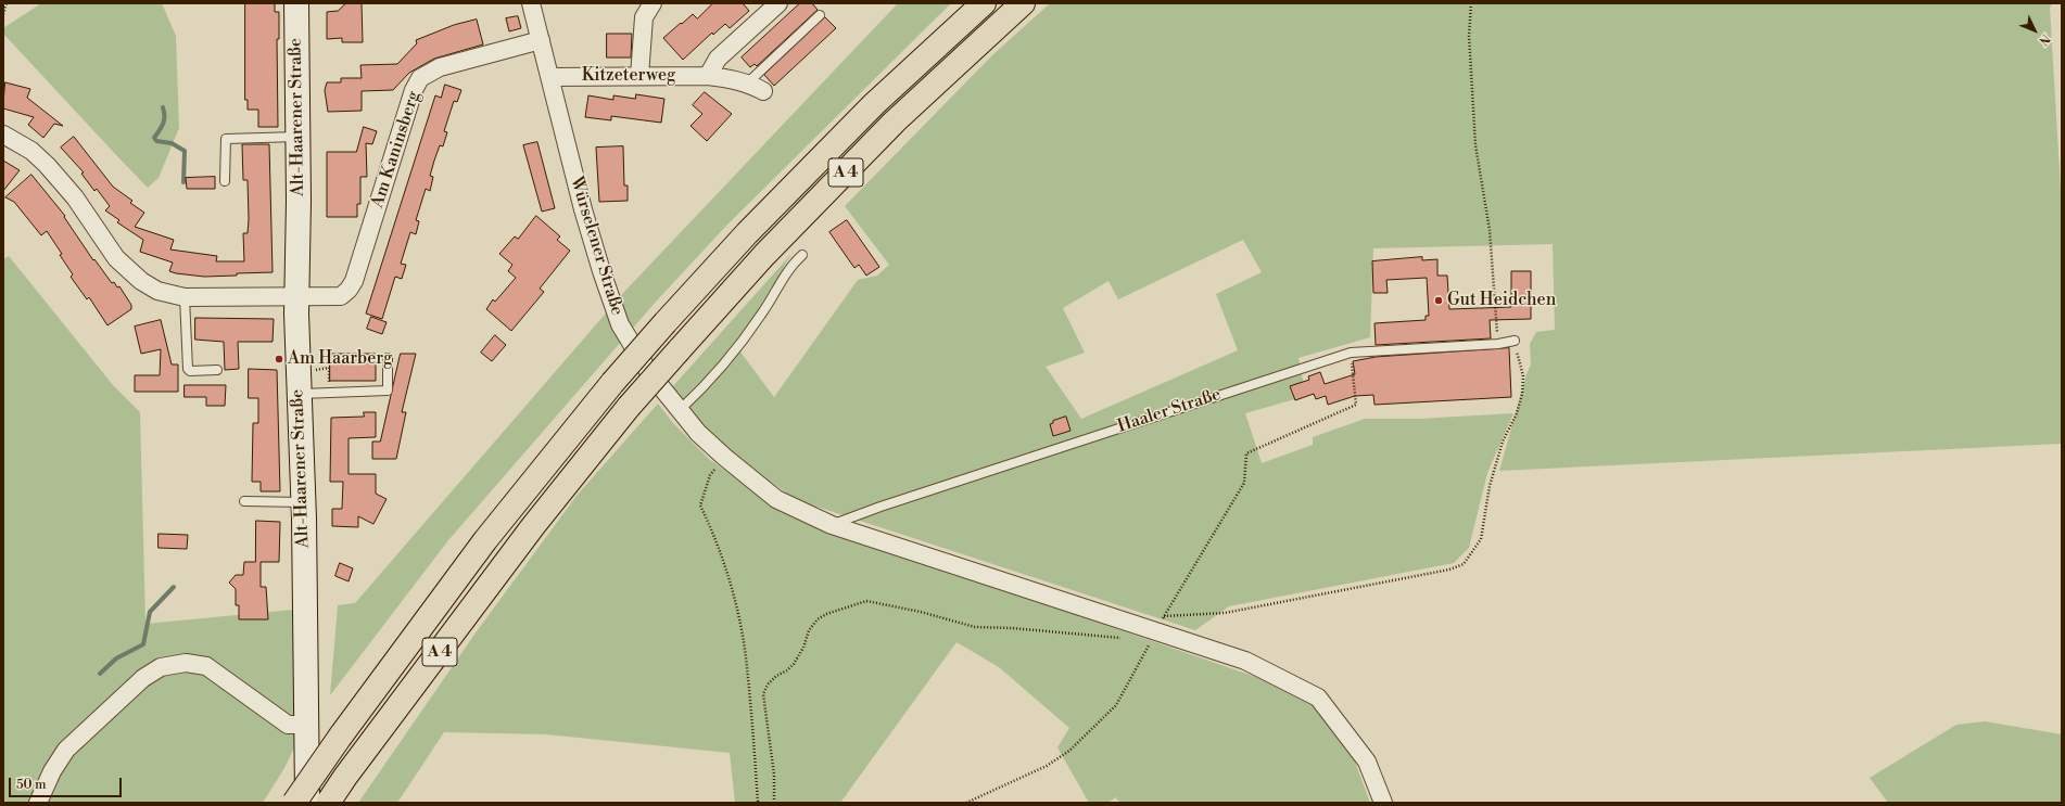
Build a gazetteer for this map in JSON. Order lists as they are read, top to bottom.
{
  "streets": {
    "highway": ["A 4"],
    "main road": ["Alt-Haarener Straße"],
    "street": ["Kitzeterweg", "Am Kaninsberg", "Würselener Straße"],
    "lane": ["Haaler Straße"]
  },
  "crossings": [
    ["Kitzeterweg", "Würselener Straße"],
    ["Alt-Haarener Straße", "Am Kaninsberg"],
    ["Am Kaninsberg", "Würselener Straße"]
  ],
  "places": ["Gut Heidchen", "Am Haarberg"],
  "scale_bar": "50 m",
  "north": "bottom right"
}
